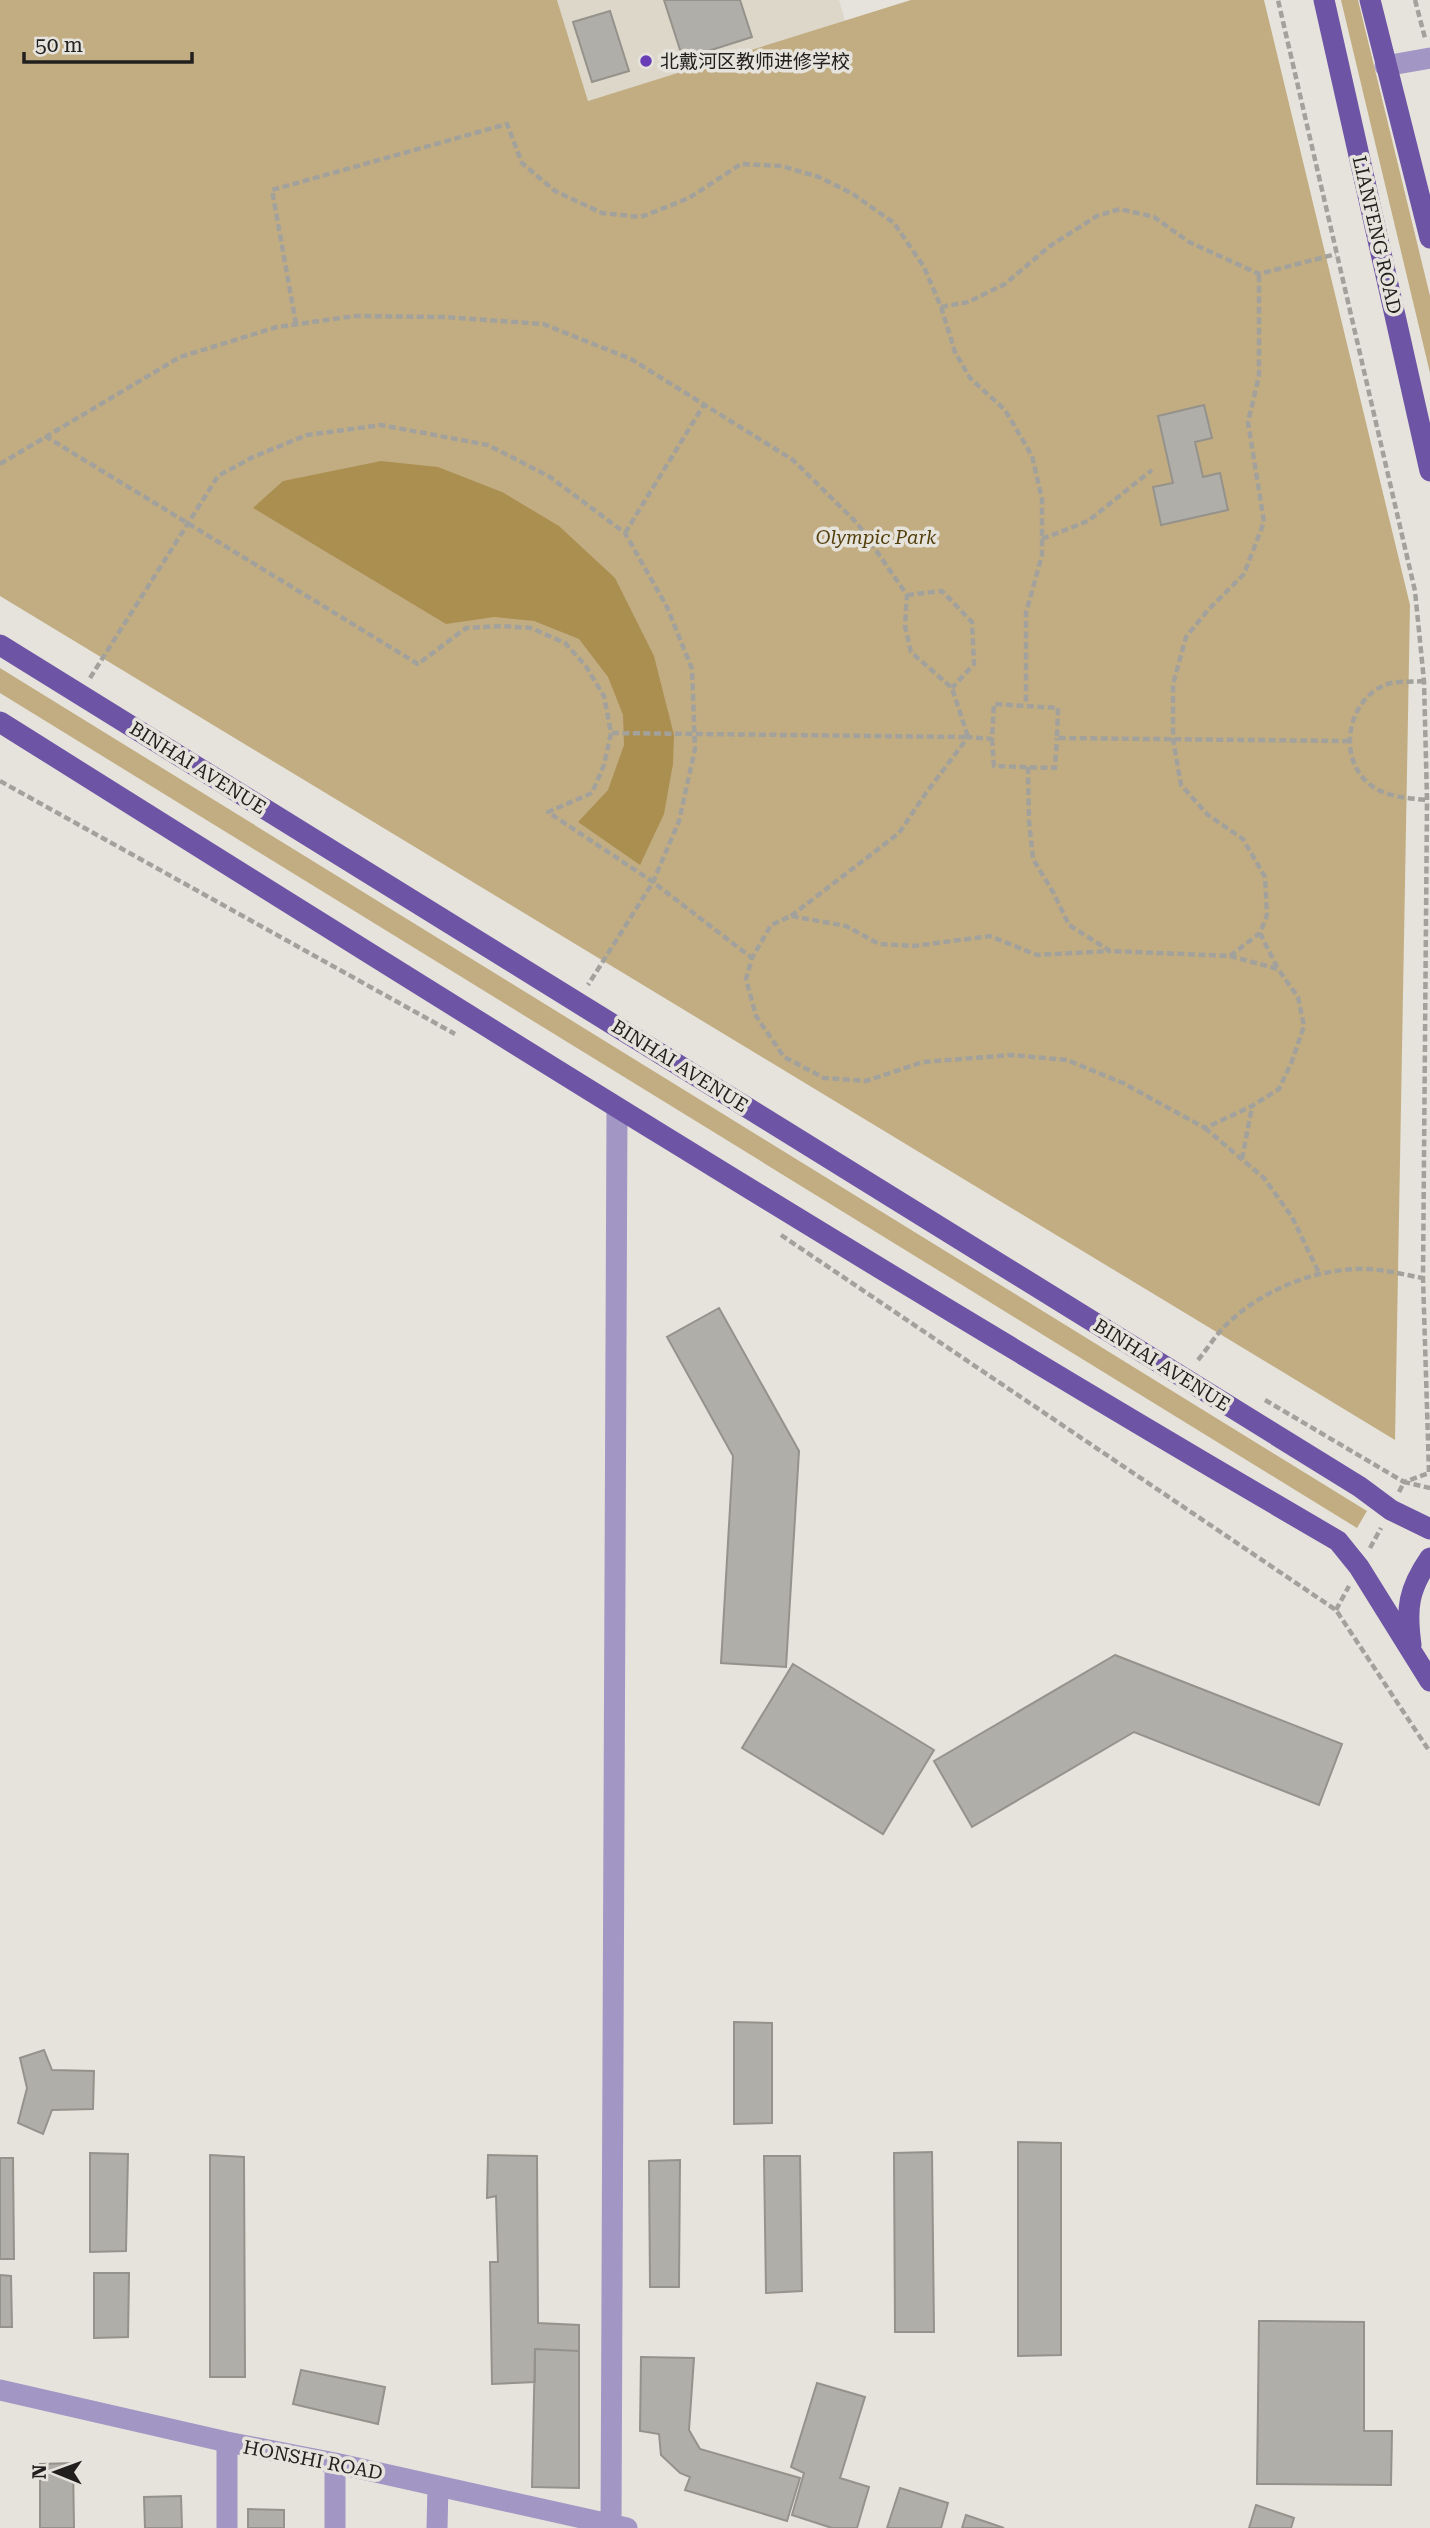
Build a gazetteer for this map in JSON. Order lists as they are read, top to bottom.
{
  "streets": {
    "main road": ["LIANFENG ROAD", "BINHAI AVENUE"],
    "street": ["HONSHI ROAD"]
  },
  "parks": ["Olympic Park"],
  "places": ["北戴河区教师进修学校"],
  "scale_bar": "50 m",
  "north": "left"
}
